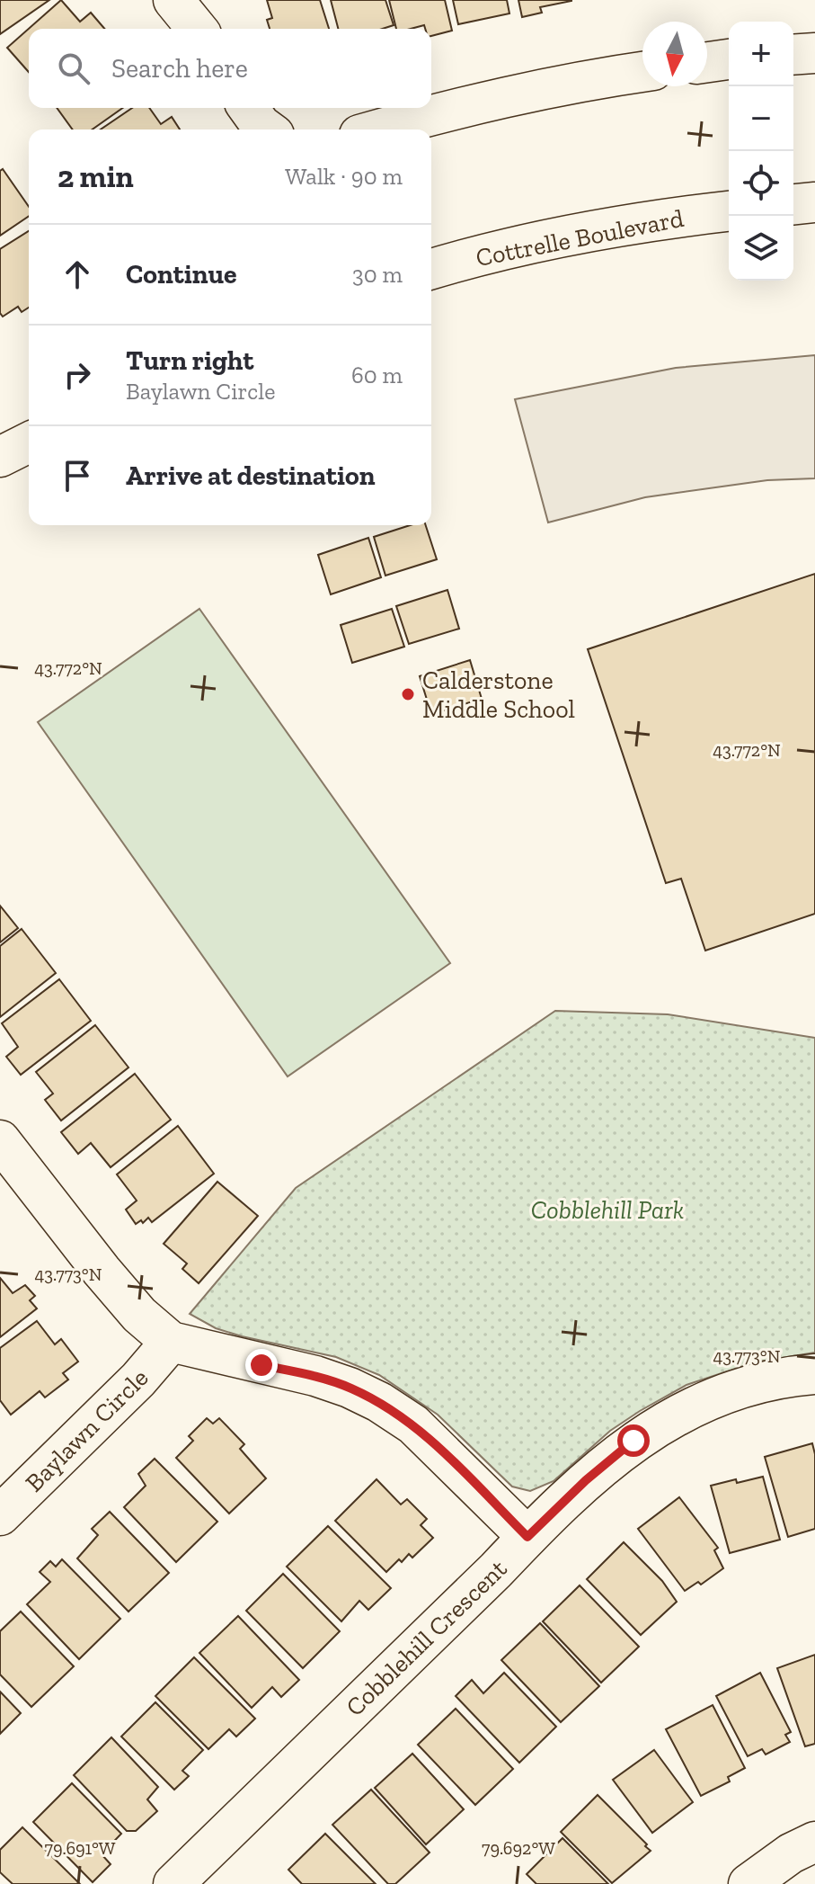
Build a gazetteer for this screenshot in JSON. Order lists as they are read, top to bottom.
{
  "streets": {
    "street": ["Cottrelle Boulevard", "Baylawn Circle", "Cobblehill Crescent"]
  },
  "parks": ["Cobblehill Park"],
  "places": ["Calderstone Middle School"],
  "north": "bottom",
  "page": {
    "map_buttons": ["+", "−"],
    "search": "Search here",
    "heading": ["2 min", "Walk · 90 m"],
    "list": [
      ["Continue", "30 m"],
      ["Turn right", "Baylawn Circle", "60 m"],
      "Arrive at destination"
    ]
  },
  "coordinates": [
    "43.772°N",
    "43.773°N",
    "79.691°W",
    "79.692°W"
  ]
}
